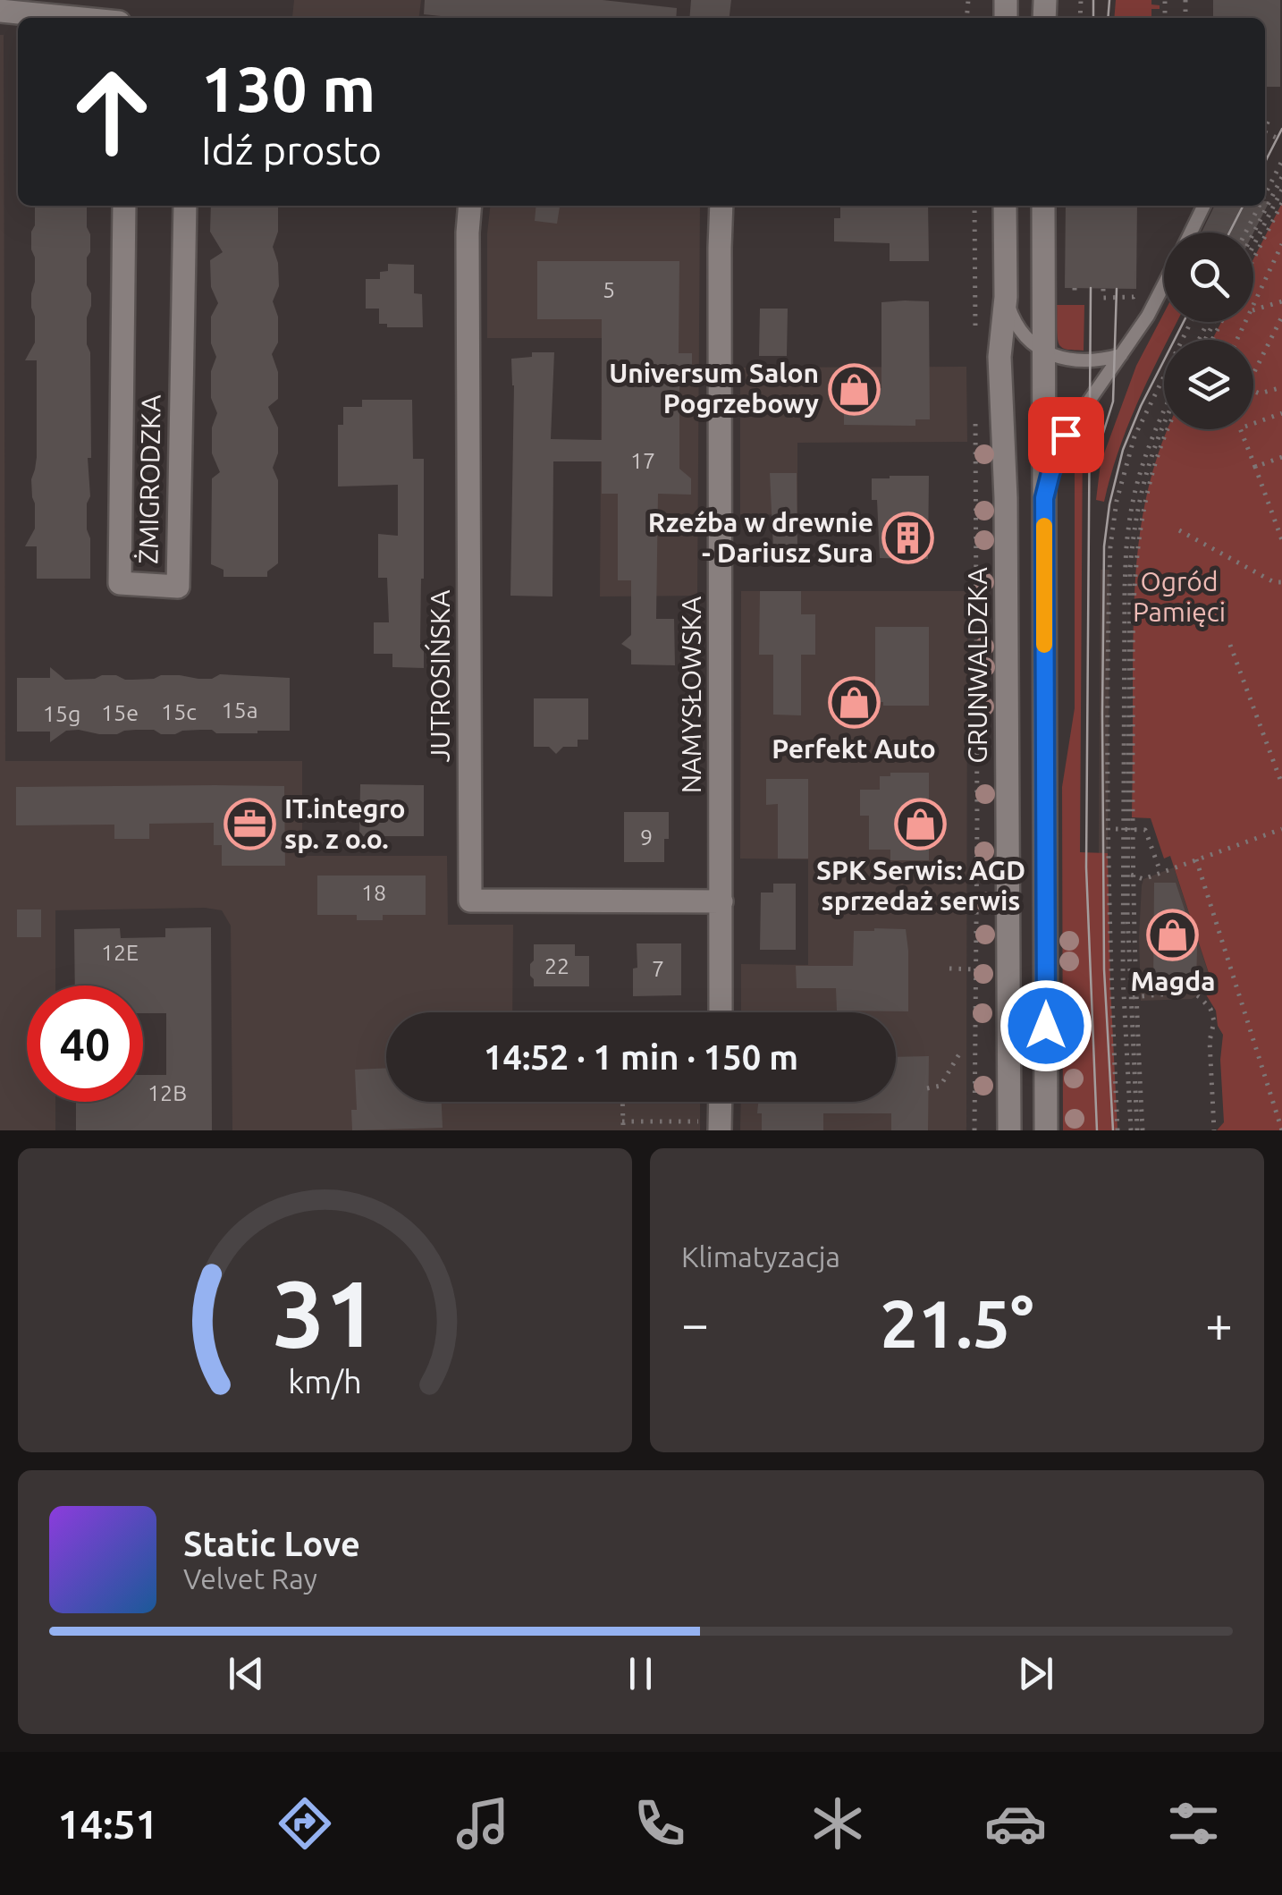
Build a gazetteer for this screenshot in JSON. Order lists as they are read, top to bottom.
{
  "streets": {
    "street": [
      "ŻMIGRODZKA",
      "GRUNWALDZKA",
      "JUTROSIŃSKA",
      "NAMYSŁOWSKA"
    ]
  },
  "crossings": [
    ["JUTROSIŃSKA", "NAMYSŁOWSKA"]
  ],
  "parks": ["Ogród Pamięci"],
  "places": {
    "shop": [
      "Universum Salon Pogrzebowy",
      "Perfekt Auto",
      "SPK Serwis: AGD sprzedaż serwis",
      "Magda"
    ],
    "building": ["Rzeźba w drewnie - Dariusz Sura"],
    "office": ["IT.integro sp. z o.o."]
  },
  "house_numbers": [
    "5",
    "17",
    "15a",
    "15c",
    "15e",
    "15g",
    "9",
    "18",
    "12E",
    "22",
    "7",
    "12B"
  ],
  "page": {
    "turn": ["130 m", "Idź prosto"],
    "limit": "40",
    "trip": "14:52 · 1 min · 150 m",
    "tile": "Klimatyzacja",
    "heat": ["−", "21.5°", "+"],
    "song": ["Static Love", "Velvet Ray"],
    "tabs": "14:51",
    "gauge": ["31", "km/h"]
  }
}
